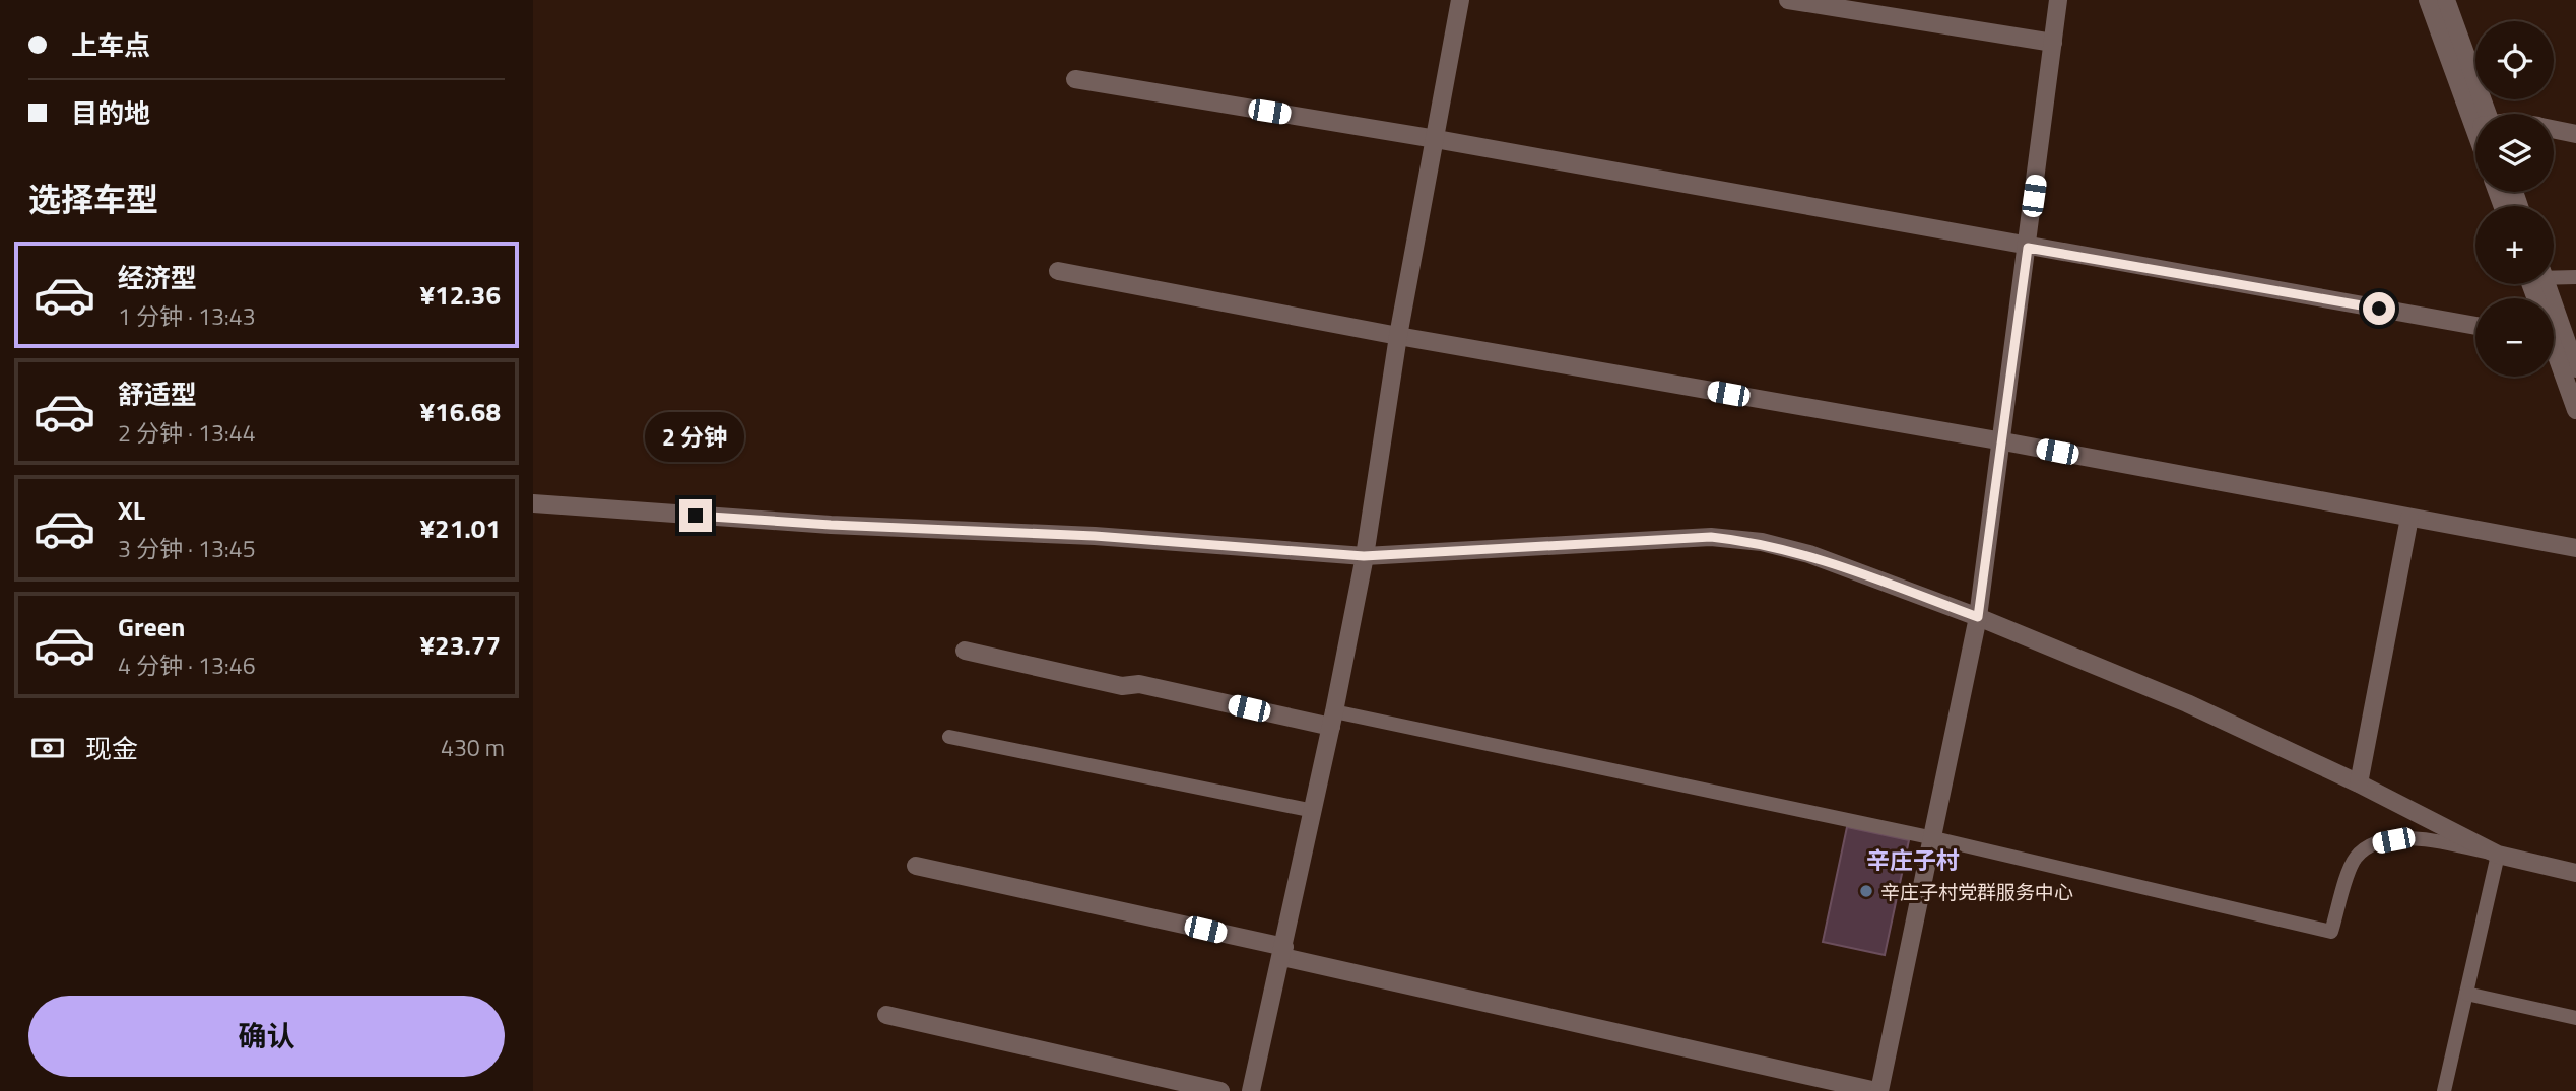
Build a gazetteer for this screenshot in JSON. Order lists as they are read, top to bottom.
{
  "districts": ["辛庄子村"],
  "places": ["辛庄子村党群服务中心"],
  "page": {
    "banner": ["上车点", "目的地"],
    "map_buttons": ["+", "−"],
    "heading": "选择车型",
    "list": [
      {
        "name": "经济型",
        "note": "1 分钟 · 13:43",
        "value": "¥12.36"
      },
      {
        "name": "舒适型",
        "note": "2 分钟 · 13:44",
        "value": "¥16.68"
      },
      {
        "name": "XL",
        "note": "3 分钟 · 13:45",
        "value": "¥21.01"
      },
      {
        "name": "Green",
        "note": "4 分钟 · 13:46",
        "value": "¥23.77"
      }
    ],
    "bubble": "2 分钟",
    "pay": ["现金", "430 m"],
    "buttons": "确认"
  }
}
